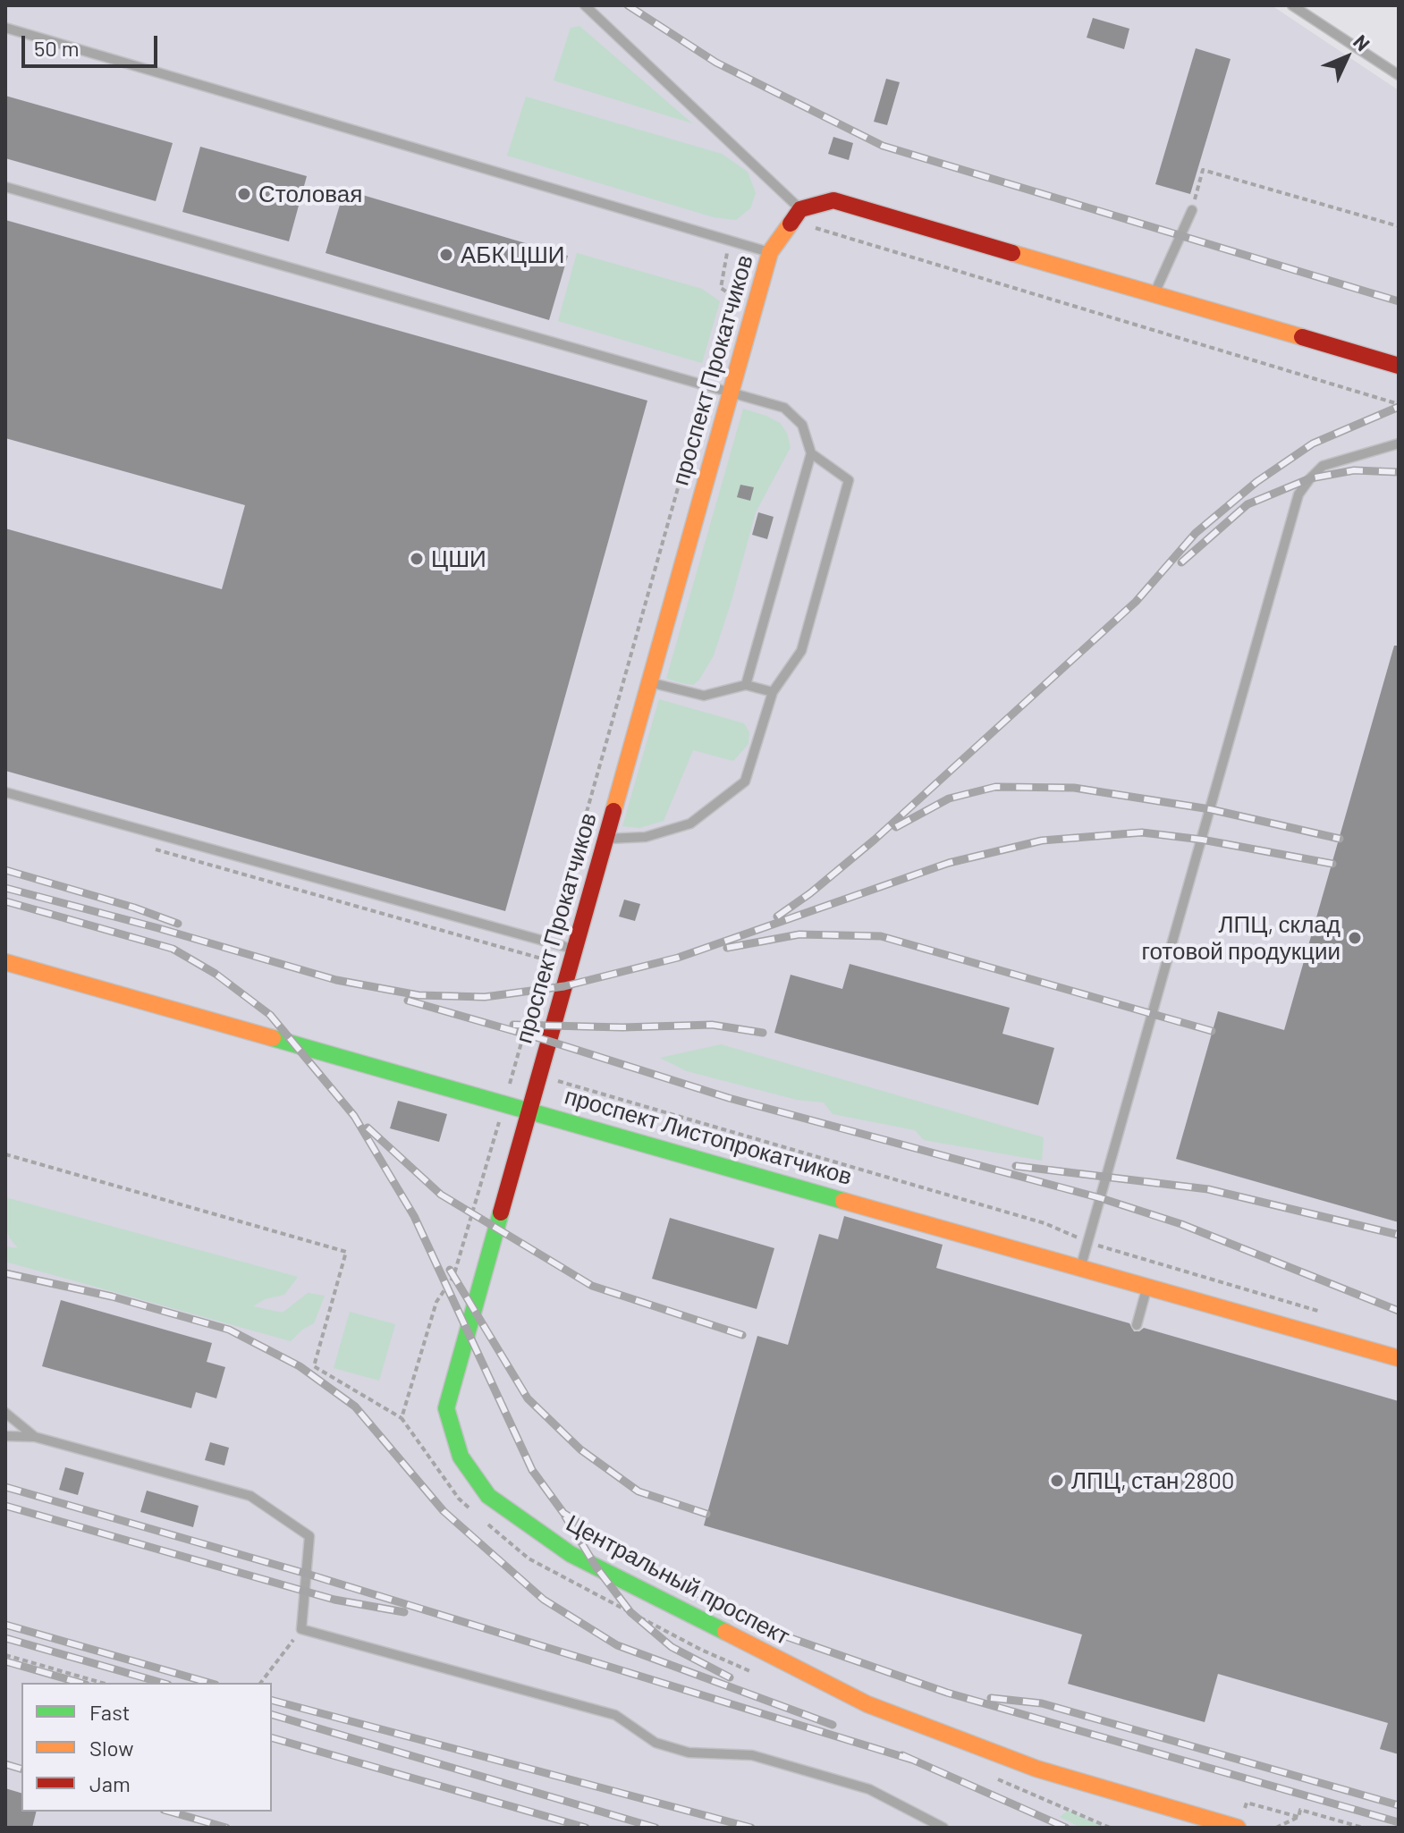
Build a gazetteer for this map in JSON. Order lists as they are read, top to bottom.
{
  "streets": {
    "street": ["проспект Прокатчиков", "проспект Листопрокатчиков", "Центральный проспект"]
  },
  "crossings": [
    ["проспект Прокатчиков", "проспект Листопрокатчиков"],
    ["проспект Прокатчиков", "Центральный проспект"],
    ["проспект Листопрокатчиков", "Центральный проспект"]
  ],
  "places": [
    "Столовая",
    "АБК ЦШИ",
    "ЦШИ",
    "ЛПЦ, склад готовой продукции",
    "ЛПЦ, стан 2800"
  ],
  "legend": ["Fast", "Slow", "Jam"],
  "scale_bar": "50 m",
  "north": "top right"
}
